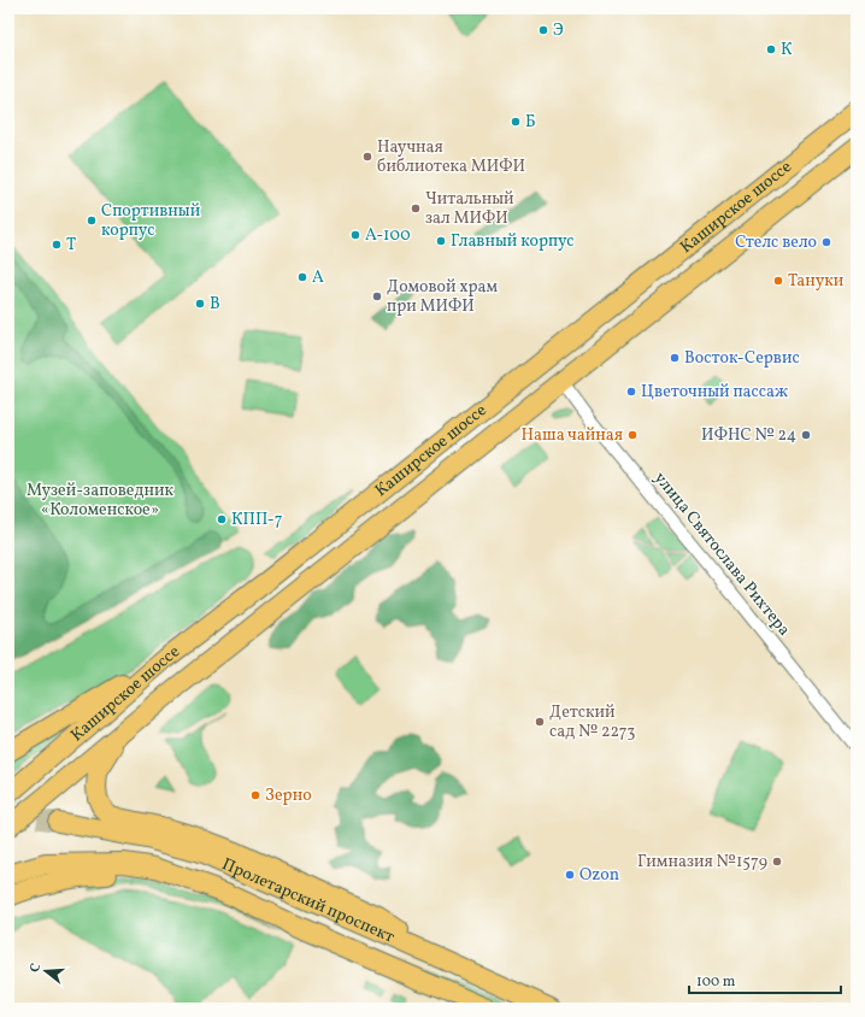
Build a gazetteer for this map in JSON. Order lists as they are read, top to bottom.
{
  "streets": {
    "main road": ["Каширское шоссе", "Пролетарский проспект"],
    "street": ["улица Святослава Рихтера"]
  },
  "crossings": [
    ["Каширское шоссе", "улица Святослава Рихтера"]
  ],
  "parks": ["Музей-заповедник «Коломенское»"],
  "places": [
    "Э",
    "К",
    "Б",
    "Научная библиотека МИФИ",
    "Читальный зал МИФИ",
    "Спортивный корпус",
    "А-100",
    "Главный корпус",
    "Стелс вело",
    "Т",
    "А",
    "Тануки",
    "Домовой храм при МИФИ",
    "В",
    "Восток-Сервис",
    "Цветочный пассаж",
    "Наша чайная",
    "ИФНС № 24",
    "КПП-7",
    "Детский сад № 2273",
    "Зерно",
    "Гимназия №1579",
    "Ozon"
  ],
  "scale_bar": "100 m",
  "north": "left"
}
